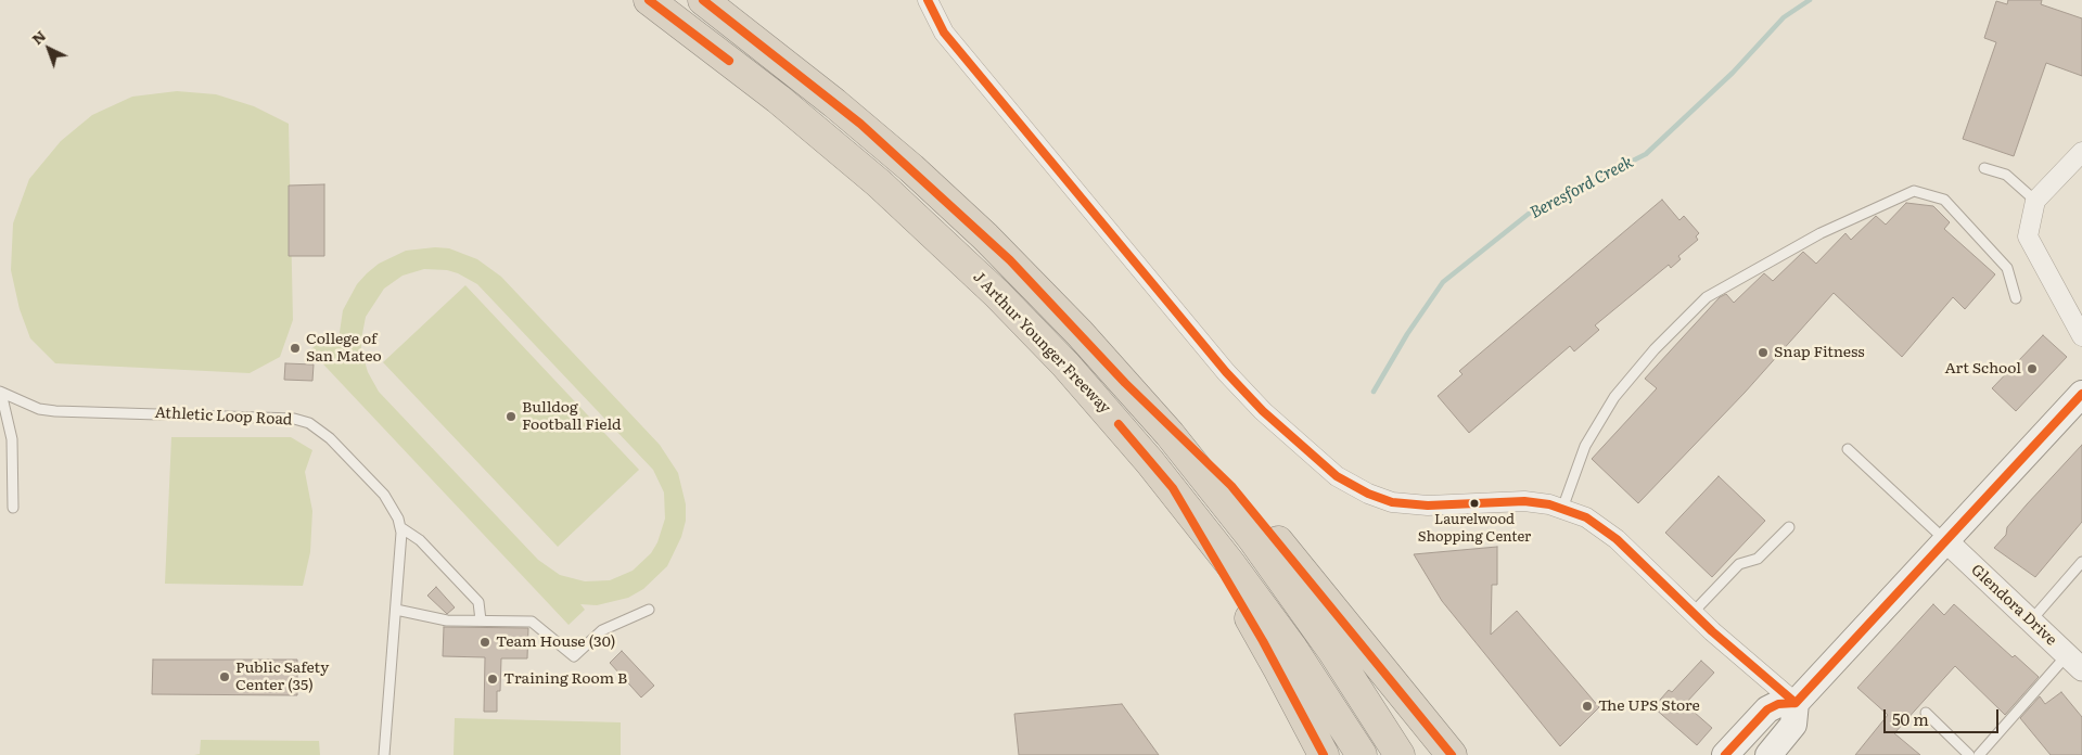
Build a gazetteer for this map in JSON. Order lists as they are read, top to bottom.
{
  "streets": {
    "highway": ["J Arthur Younger Freeway"],
    "street": ["Glendora Drive"],
    "lane": ["Athletic Loop Road"]
  },
  "water": ["Beresford Creek"],
  "places": [
    "College of San Mateo",
    "Snap Fitness",
    "Art School",
    "Bulldog Football Field",
    "Laurelwood Shopping Center",
    "Team House (30)",
    "Public Safety Center (35)",
    "Training Room B",
    "The UPS Store"
  ],
  "scale_bar": "50 m",
  "north": "top left"
}
